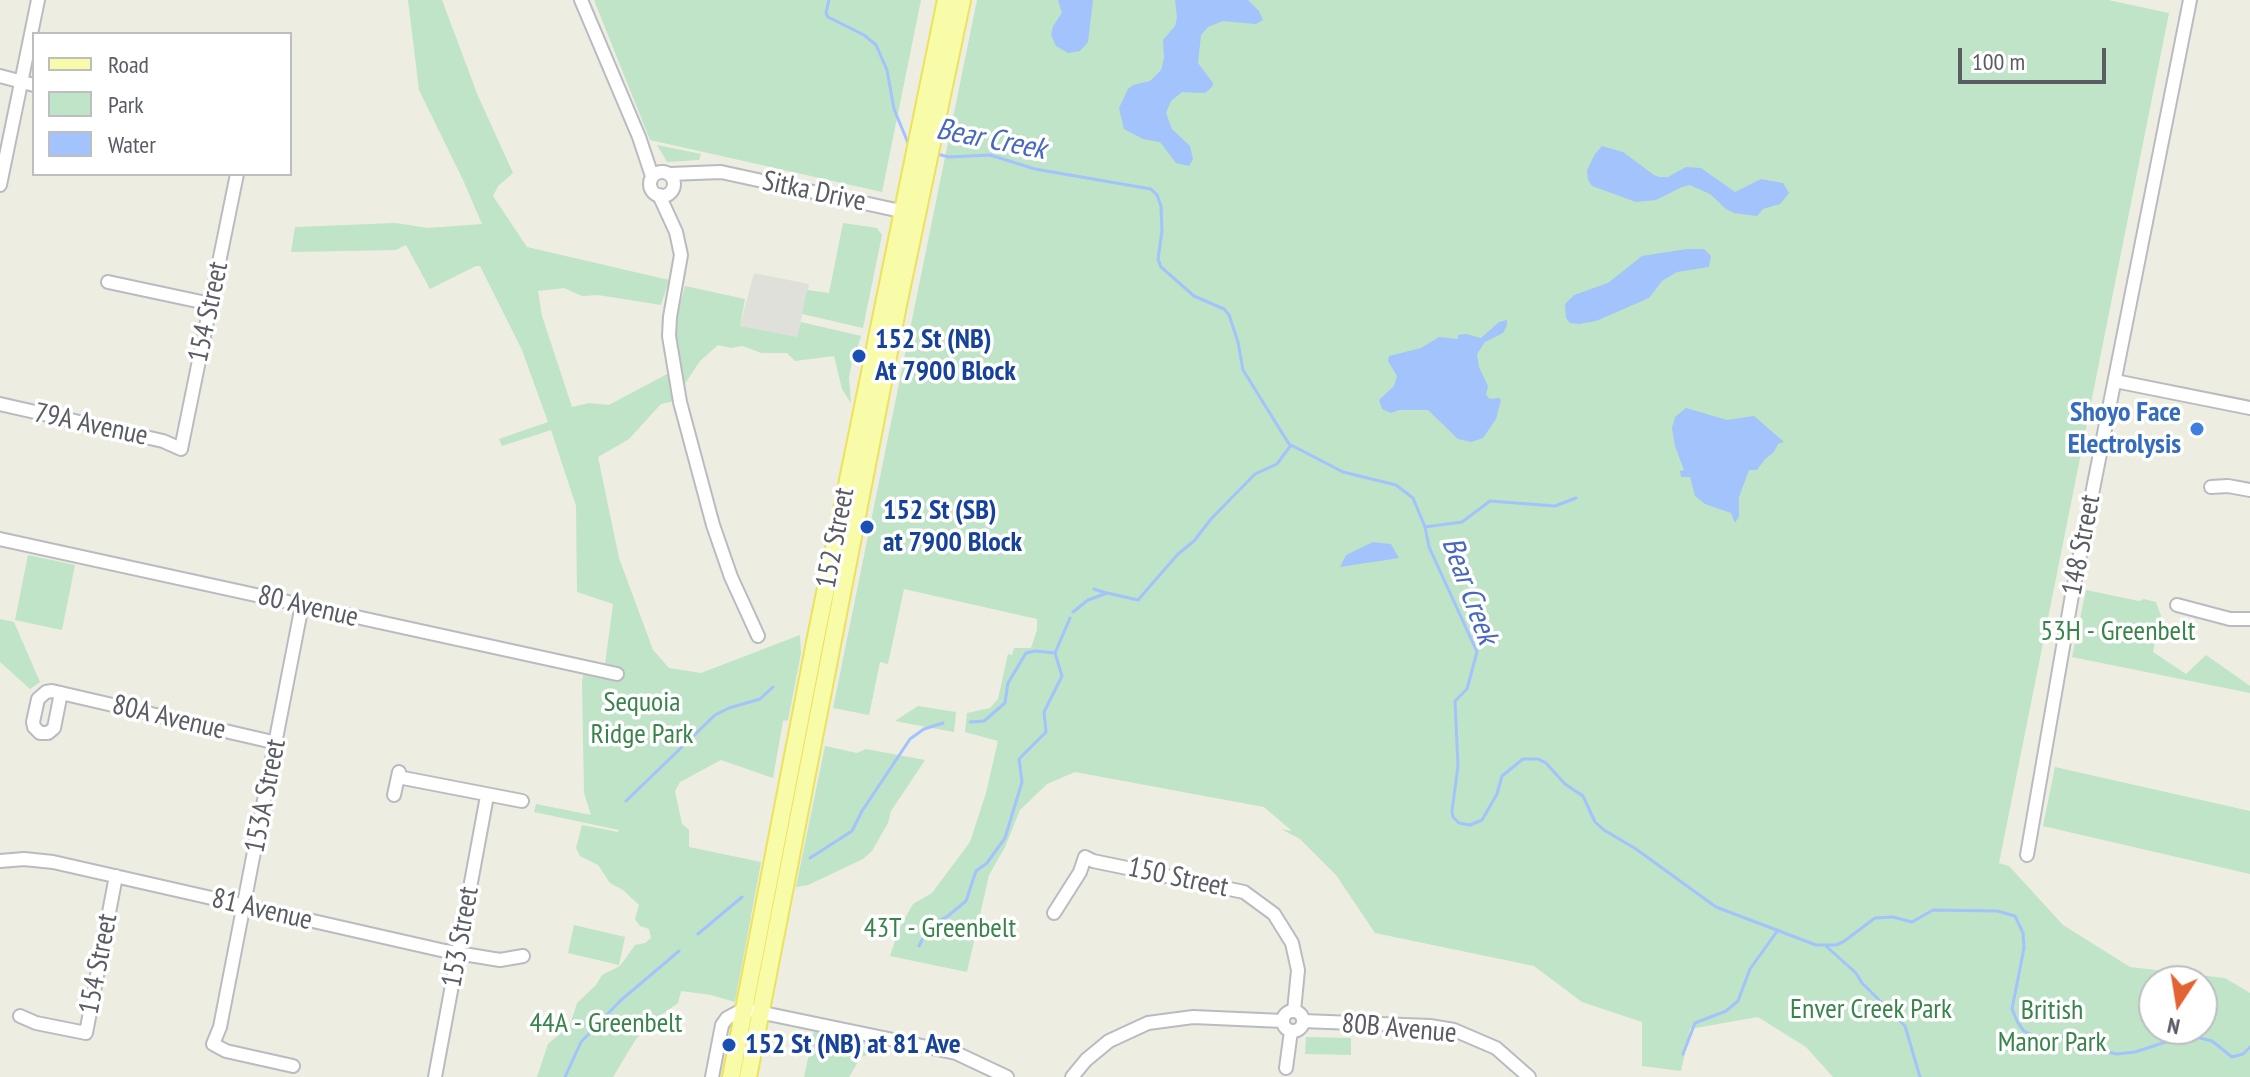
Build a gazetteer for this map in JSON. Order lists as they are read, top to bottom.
{
  "streets": {
    "main road": ["152 Street"],
    "street": [
      "Sitka Drive",
      "154 Street",
      "79A Avenue",
      "148 Street",
      "80 Avenue",
      "80A Avenue",
      "153A Street",
      "150 Street",
      "81 Avenue",
      "153 Street",
      "80B Avenue"
    ]
  },
  "crossings": [
    ["Sitka Drive", "152 Street"],
    ["154 Street", "79A Avenue"],
    ["154 Street", "81 Avenue"],
    ["80 Avenue", "153A Street"],
    ["80A Avenue", "153A Street"],
    ["153A Street", "81 Avenue"],
    ["150 Street", "80B Avenue"],
    ["81 Avenue", "153 Street"]
  ],
  "water": ["Bear Creek"],
  "parks": [
    "53H - Greenbelt",
    "Sequoia Ridge Park",
    "43T - Greenbelt",
    "Enver Creek Park",
    "British Manor Park",
    "44A - Greenbelt"
  ],
  "places": [
    "152 St (NB) At 7900 Block",
    "Shoyo Face Electrolysis",
    "152 St (SB) at 7900 Block",
    "152 St (NB) at 81 Ave"
  ],
  "legend": ["Road", "Park", "Water"],
  "scale_bar": "100 m",
  "north": "bottom"
}
